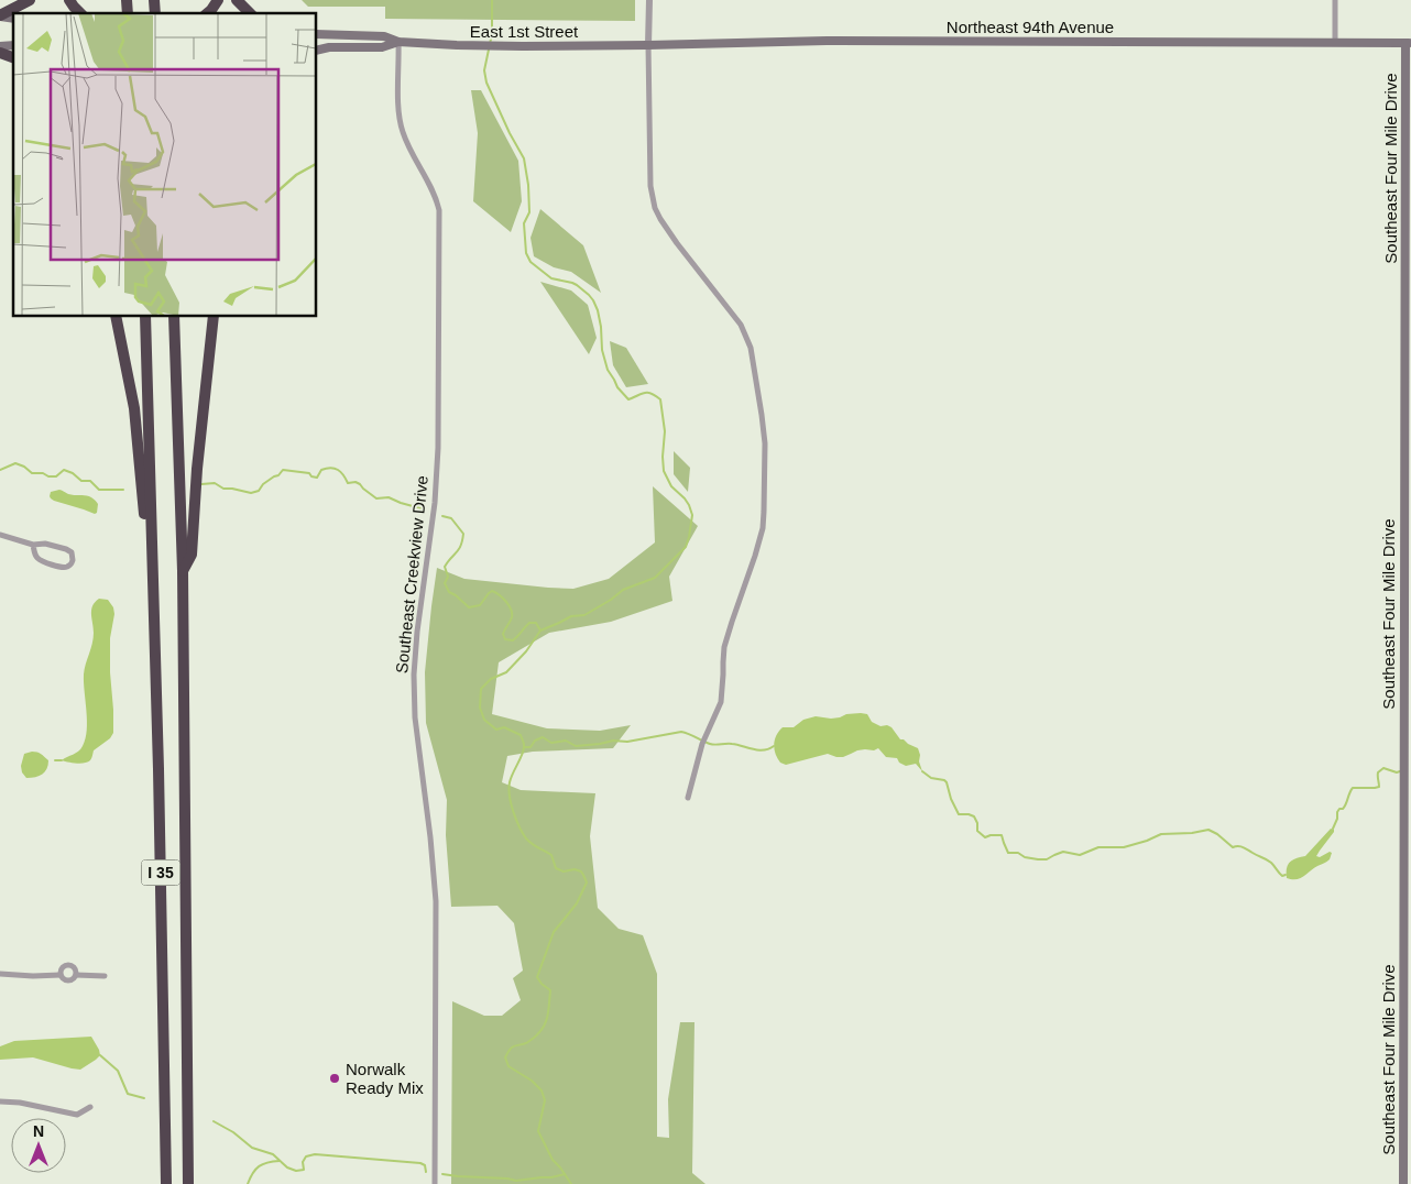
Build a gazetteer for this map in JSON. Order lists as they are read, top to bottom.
{
  "streets": {
    "highway": ["I 35"],
    "main road": ["Northeast 94th Avenue", "East 1st Street", "Southeast Four Mile Drive"],
    "street": ["Southeast Creekview Drive"]
  },
  "crossings": [
    ["Northeast 94th Avenue", "East 1st Street"],
    ["Northeast 94th Avenue", "Southeast Four Mile Drive"],
    ["East 1st Street", "Southeast Creekview Drive"]
  ],
  "places": ["Norwalk Ready Mix"],
  "north": "top"
}
